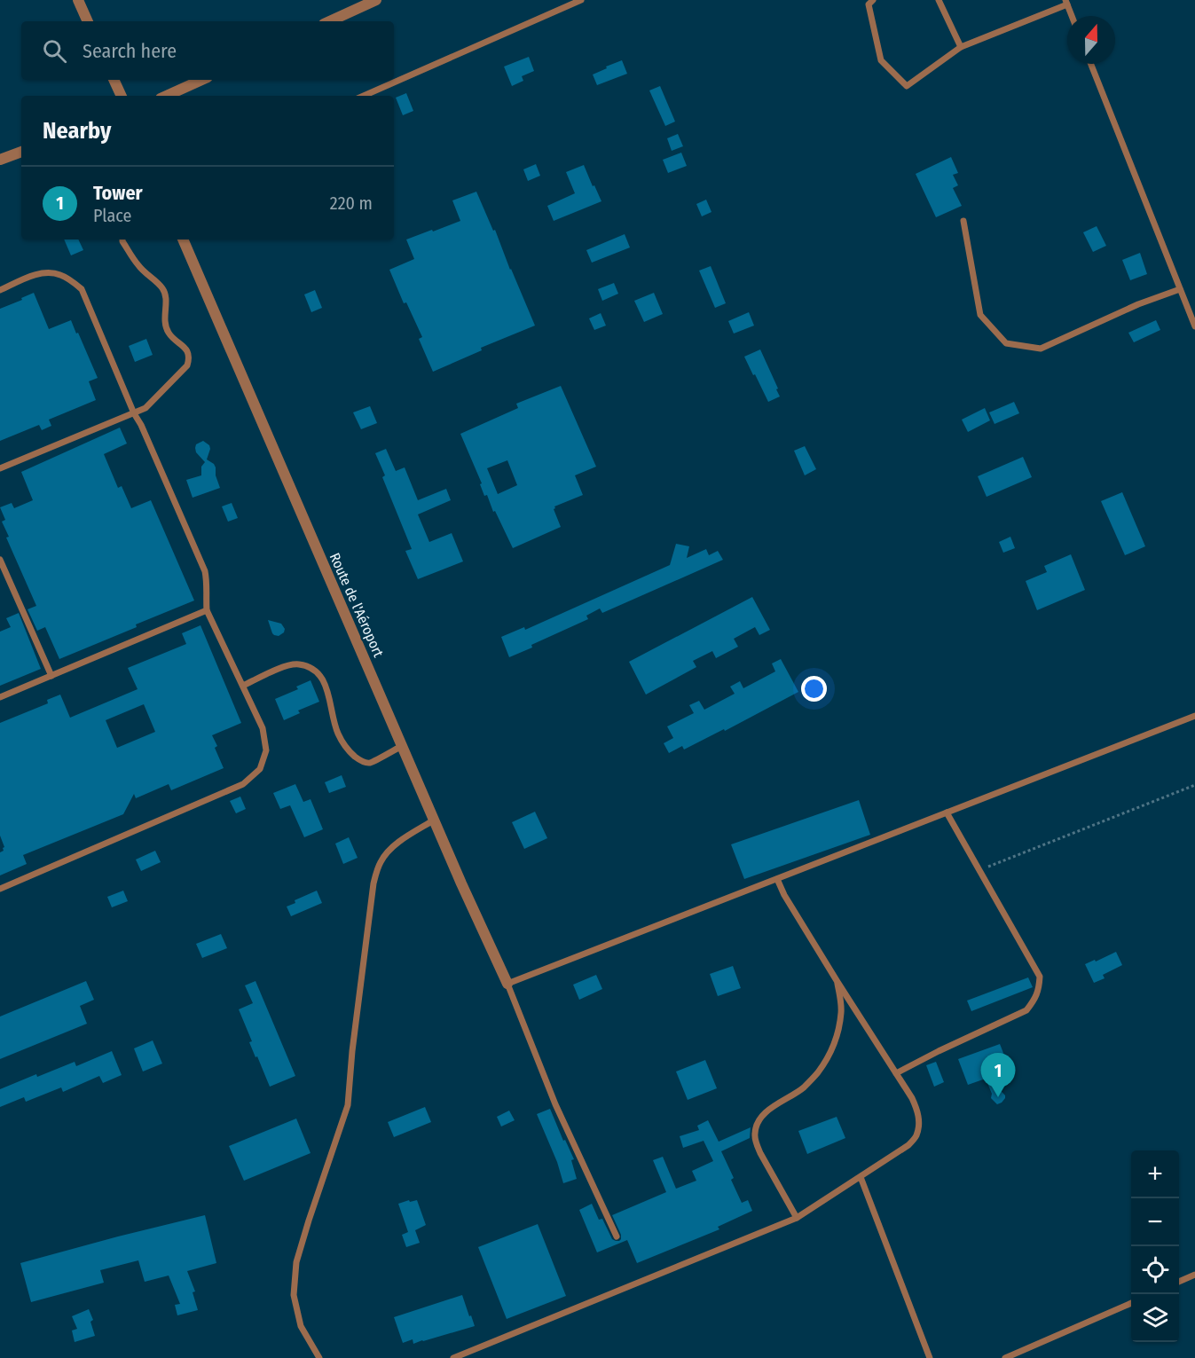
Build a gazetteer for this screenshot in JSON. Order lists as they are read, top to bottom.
{
  "streets": {
    "street": ["Route de l'Aéroport"]
  },
  "north": "top",
  "page": {
    "search": "Search here",
    "heading": "Nearby",
    "list": [
      {
        "mark": "1",
        "name": "Tower",
        "note": "Place",
        "value": "220 m"
      }
    ],
    "pins": "1",
    "map_buttons": ["+", "−"]
  }
}
